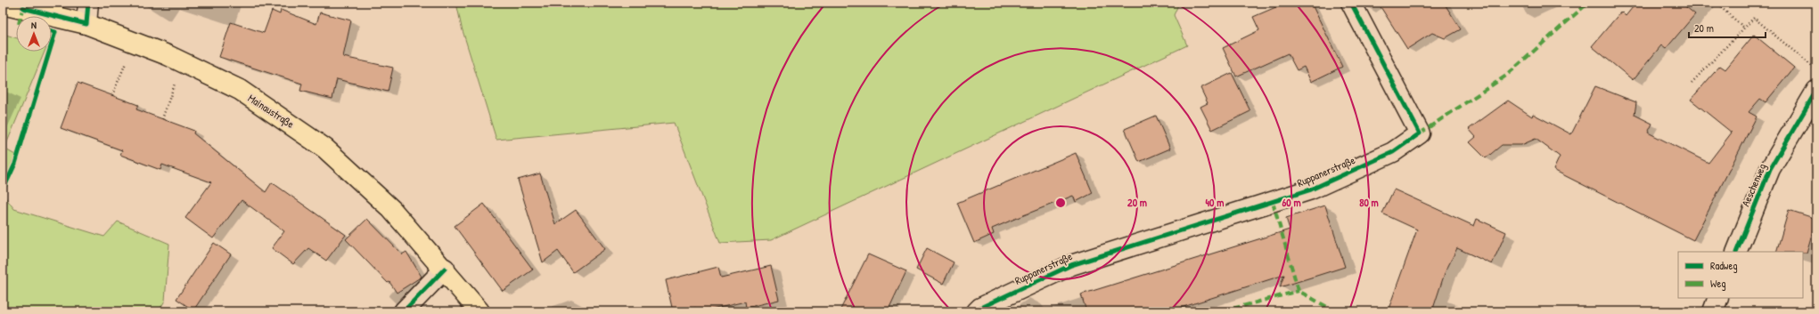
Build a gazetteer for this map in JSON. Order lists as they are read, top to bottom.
{
  "streets": {
    "main road": ["Mainaustraße"],
    "street": ["Ruppanerstraße", "Aeschenweg"]
  },
  "legend": ["Radweg", "Weg"],
  "scale_bar": "20 m",
  "north": "top",
  "rings": [
    "20 m",
    "40 m",
    "60 m",
    "80 m"
  ]
}
